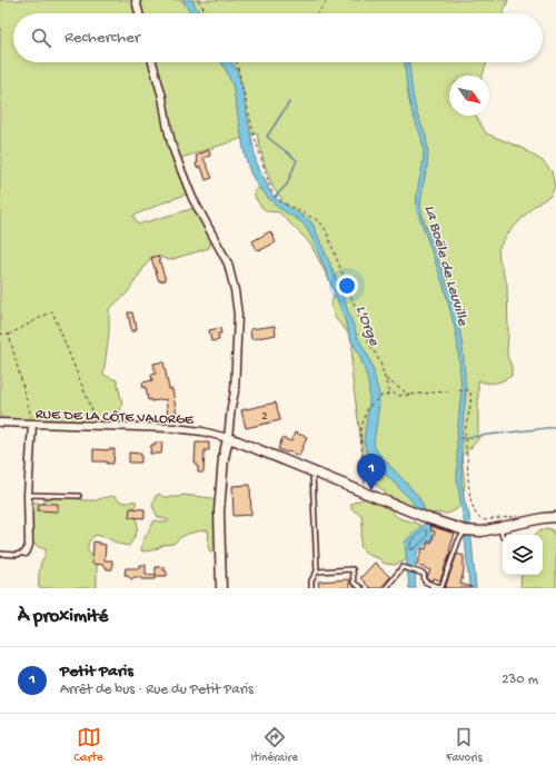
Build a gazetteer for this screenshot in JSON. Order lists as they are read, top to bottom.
{
  "streets": {
    "street": ["RUE DE LA CÔTE VALORGE"]
  },
  "water": ["La Boële de Leuville", "L'Orge"],
  "house_numbers": ["2"],
  "north": "bottom right",
  "page": {
    "search": "Rechercher",
    "pins": "1",
    "heading": "À proximité",
    "list": [
      {
        "mark": "1",
        "name": "Petit Paris",
        "note": "Arrêt de bus · Rue du Petit Paris",
        "value": "230 m"
      }
    ],
    "nav": ["Carte", "Itinéraire", "Favoris"]
  }
}
